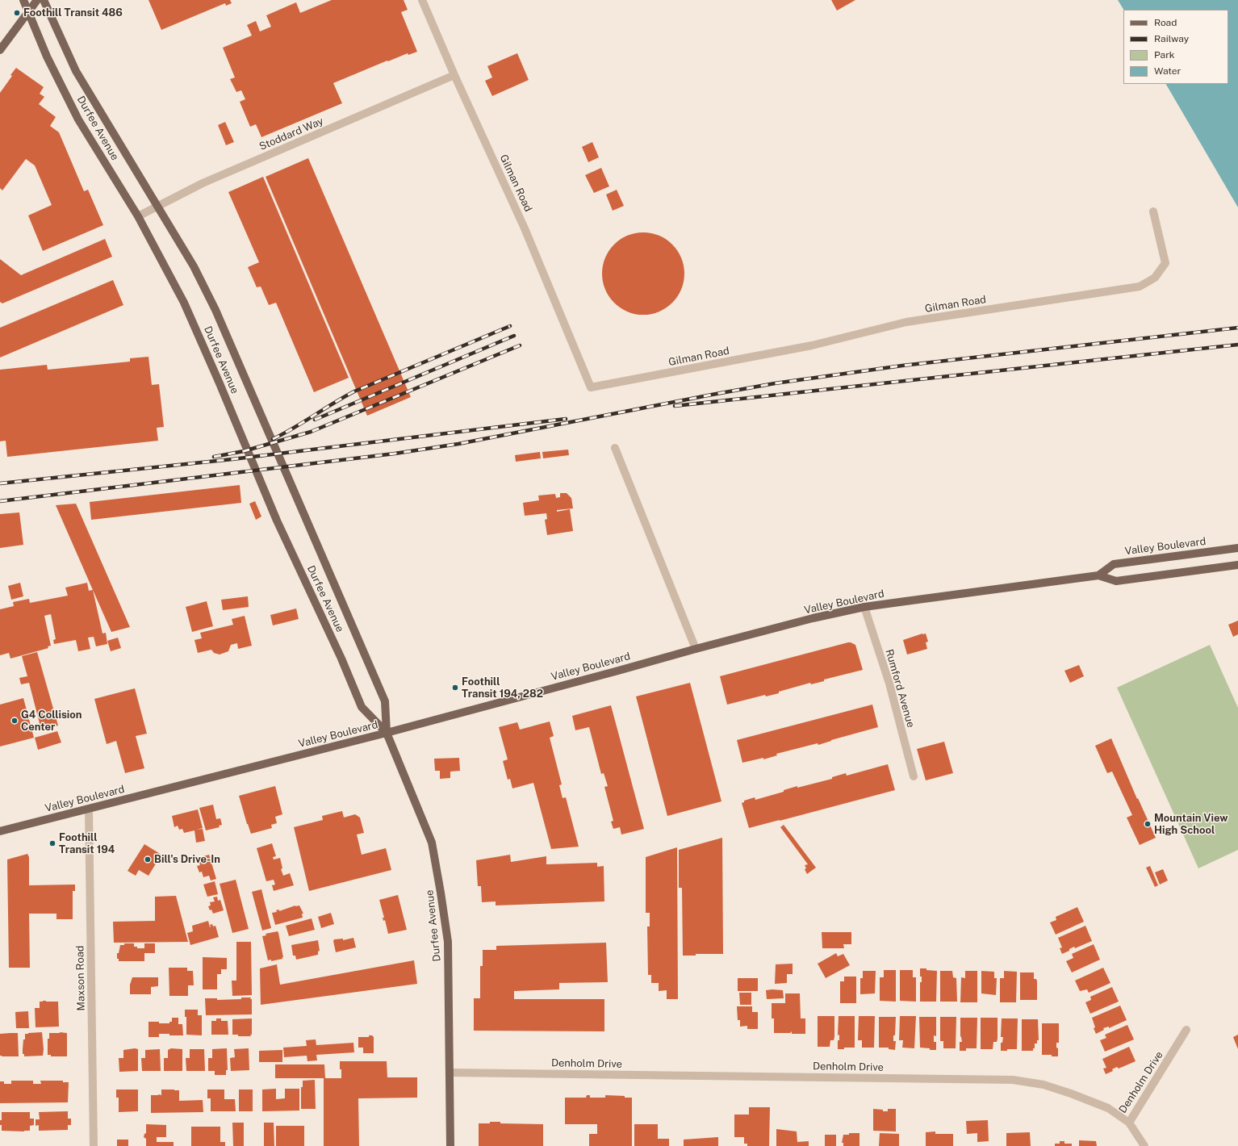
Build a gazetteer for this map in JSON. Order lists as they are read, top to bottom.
{
  "streets": {
    "main road": ["Durfee Avenue", "Valley Boulevard"],
    "street": [
      "Stoddard Way",
      "Gilman Road",
      "Rumford Avenue",
      "Maxson Road",
      "Denholm Drive"
    ]
  },
  "crossings": [
    ["Durfee Avenue", "Stoddard Way"],
    ["Durfee Avenue", "Valley Boulevard"],
    ["Durfee Avenue", "Denholm Drive"],
    ["Stoddard Way", "Gilman Road"],
    ["Valley Boulevard", "Rumford Avenue"],
    ["Valley Boulevard", "Maxson Road"]
  ],
  "places": [
    "Foothill Transit 486",
    "Foothill Transit 194, 282",
    "G4 Collision Center",
    "Mountain View High School",
    "Foothill Transit 194",
    "Bill's Drive-In"
  ],
  "legend": [
    "Road",
    "Railway",
    "Park",
    "Water"
  ]
}
